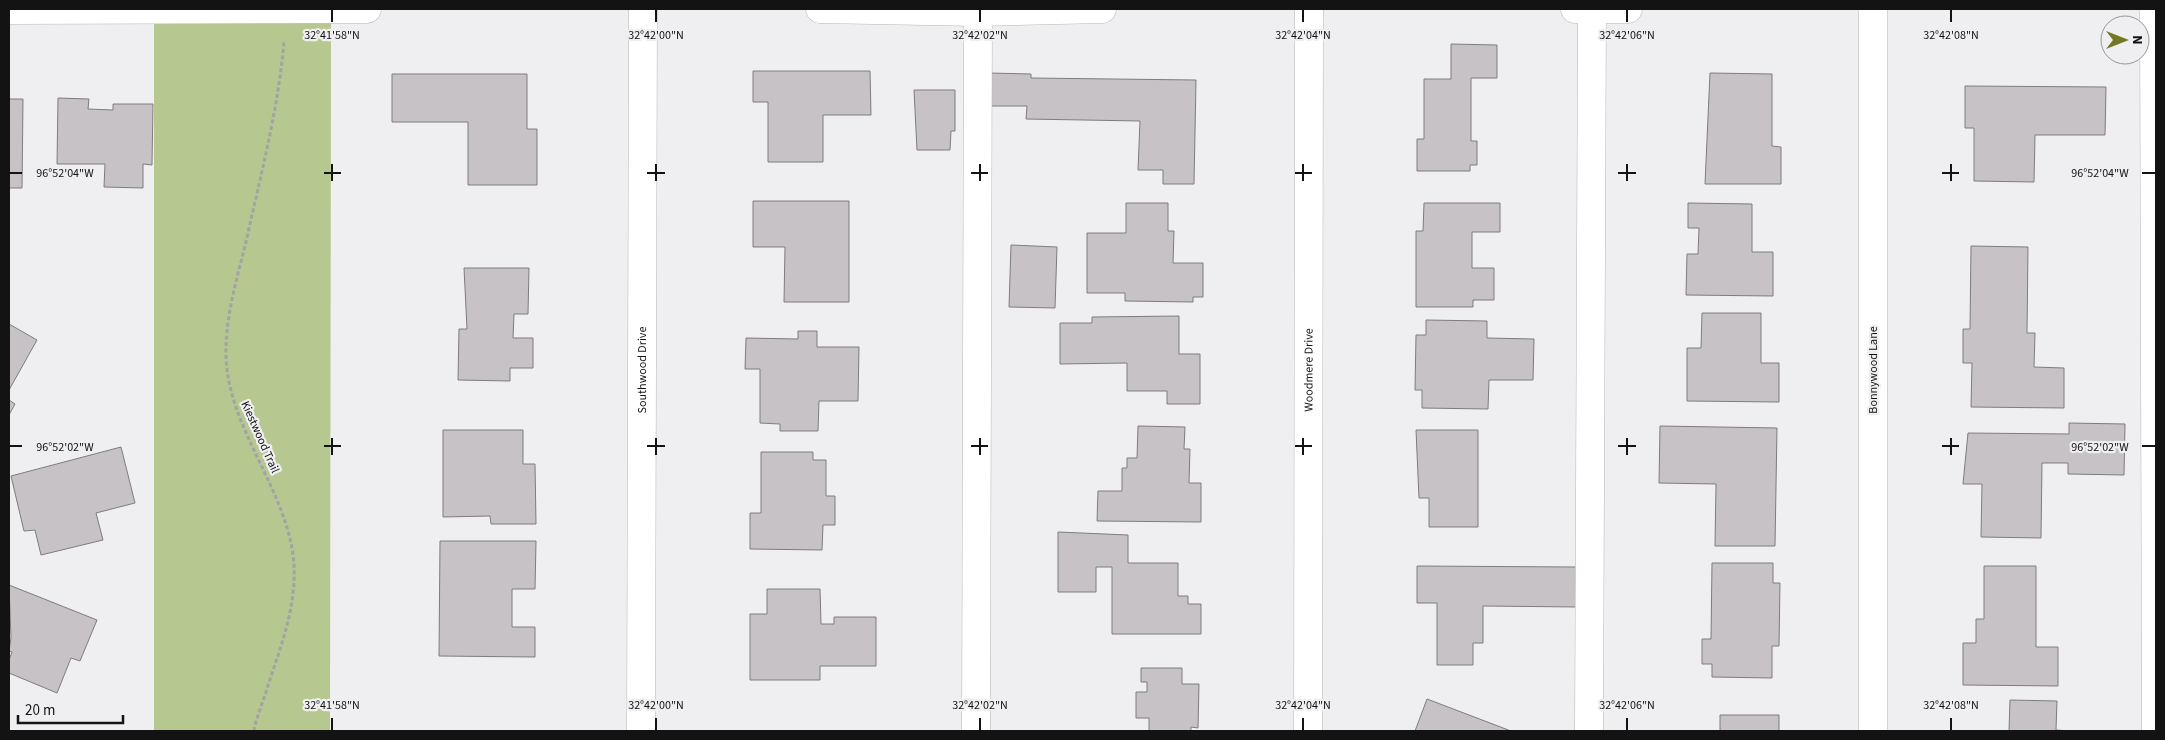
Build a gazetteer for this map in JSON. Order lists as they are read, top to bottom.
{
  "streets": {
    "street": ["Southwood Drive", "Woodmere Drive", "Bonnywood Lane"],
    "path": ["Kiestwood Trail"]
  },
  "scale_bar": "20 m",
  "north": "right",
  "coordinates": [
    "32°41'58\"N",
    "32°42'00\"N",
    "32°42'02\"N",
    "32°42'04\"N",
    "32°42'06\"N",
    "32°42'08\"N",
    "96°52'04\"W",
    "96°52'02\"W"
  ]
}
